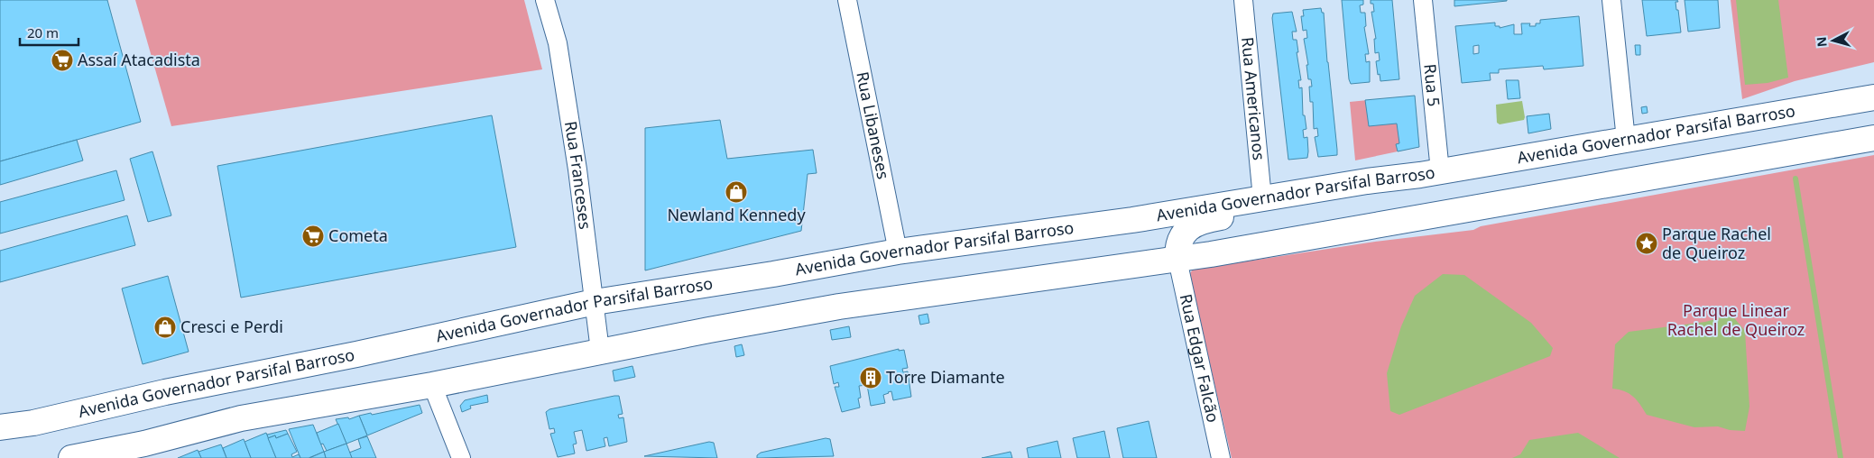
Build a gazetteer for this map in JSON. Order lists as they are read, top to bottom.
{
  "streets": {
    "main road": ["Avenida Governador Parsifal Barroso"],
    "street": [
      "Rua 5",
      "Rua Americanos",
      "Rua Libaneses",
      "Rua Franceses",
      "Rua Edgar Falcão"
    ]
  },
  "crossings": [
    ["Rua 5", "Avenida Governador Parsifal Barroso"],
    ["Rua Americanos", "Avenida Governador Parsifal Barroso"],
    ["Rua Libaneses", "Avenida Governador Parsifal Barroso"],
    ["Avenida Governador Parsifal Barroso", "Rua Franceses"]
  ],
  "parks": ["Parque Linear Rachel de Queiroz"],
  "places": {
    "supermarket": ["Assaí Atacadista", "Cometa"],
    "shop": ["Newland Kennedy", "Cresci e Perdi"],
    "place": ["Parque Rachel de Queiroz"],
    "building": ["Torre Diamante"]
  },
  "scale_bar": "20 m",
  "north": "left"
}
